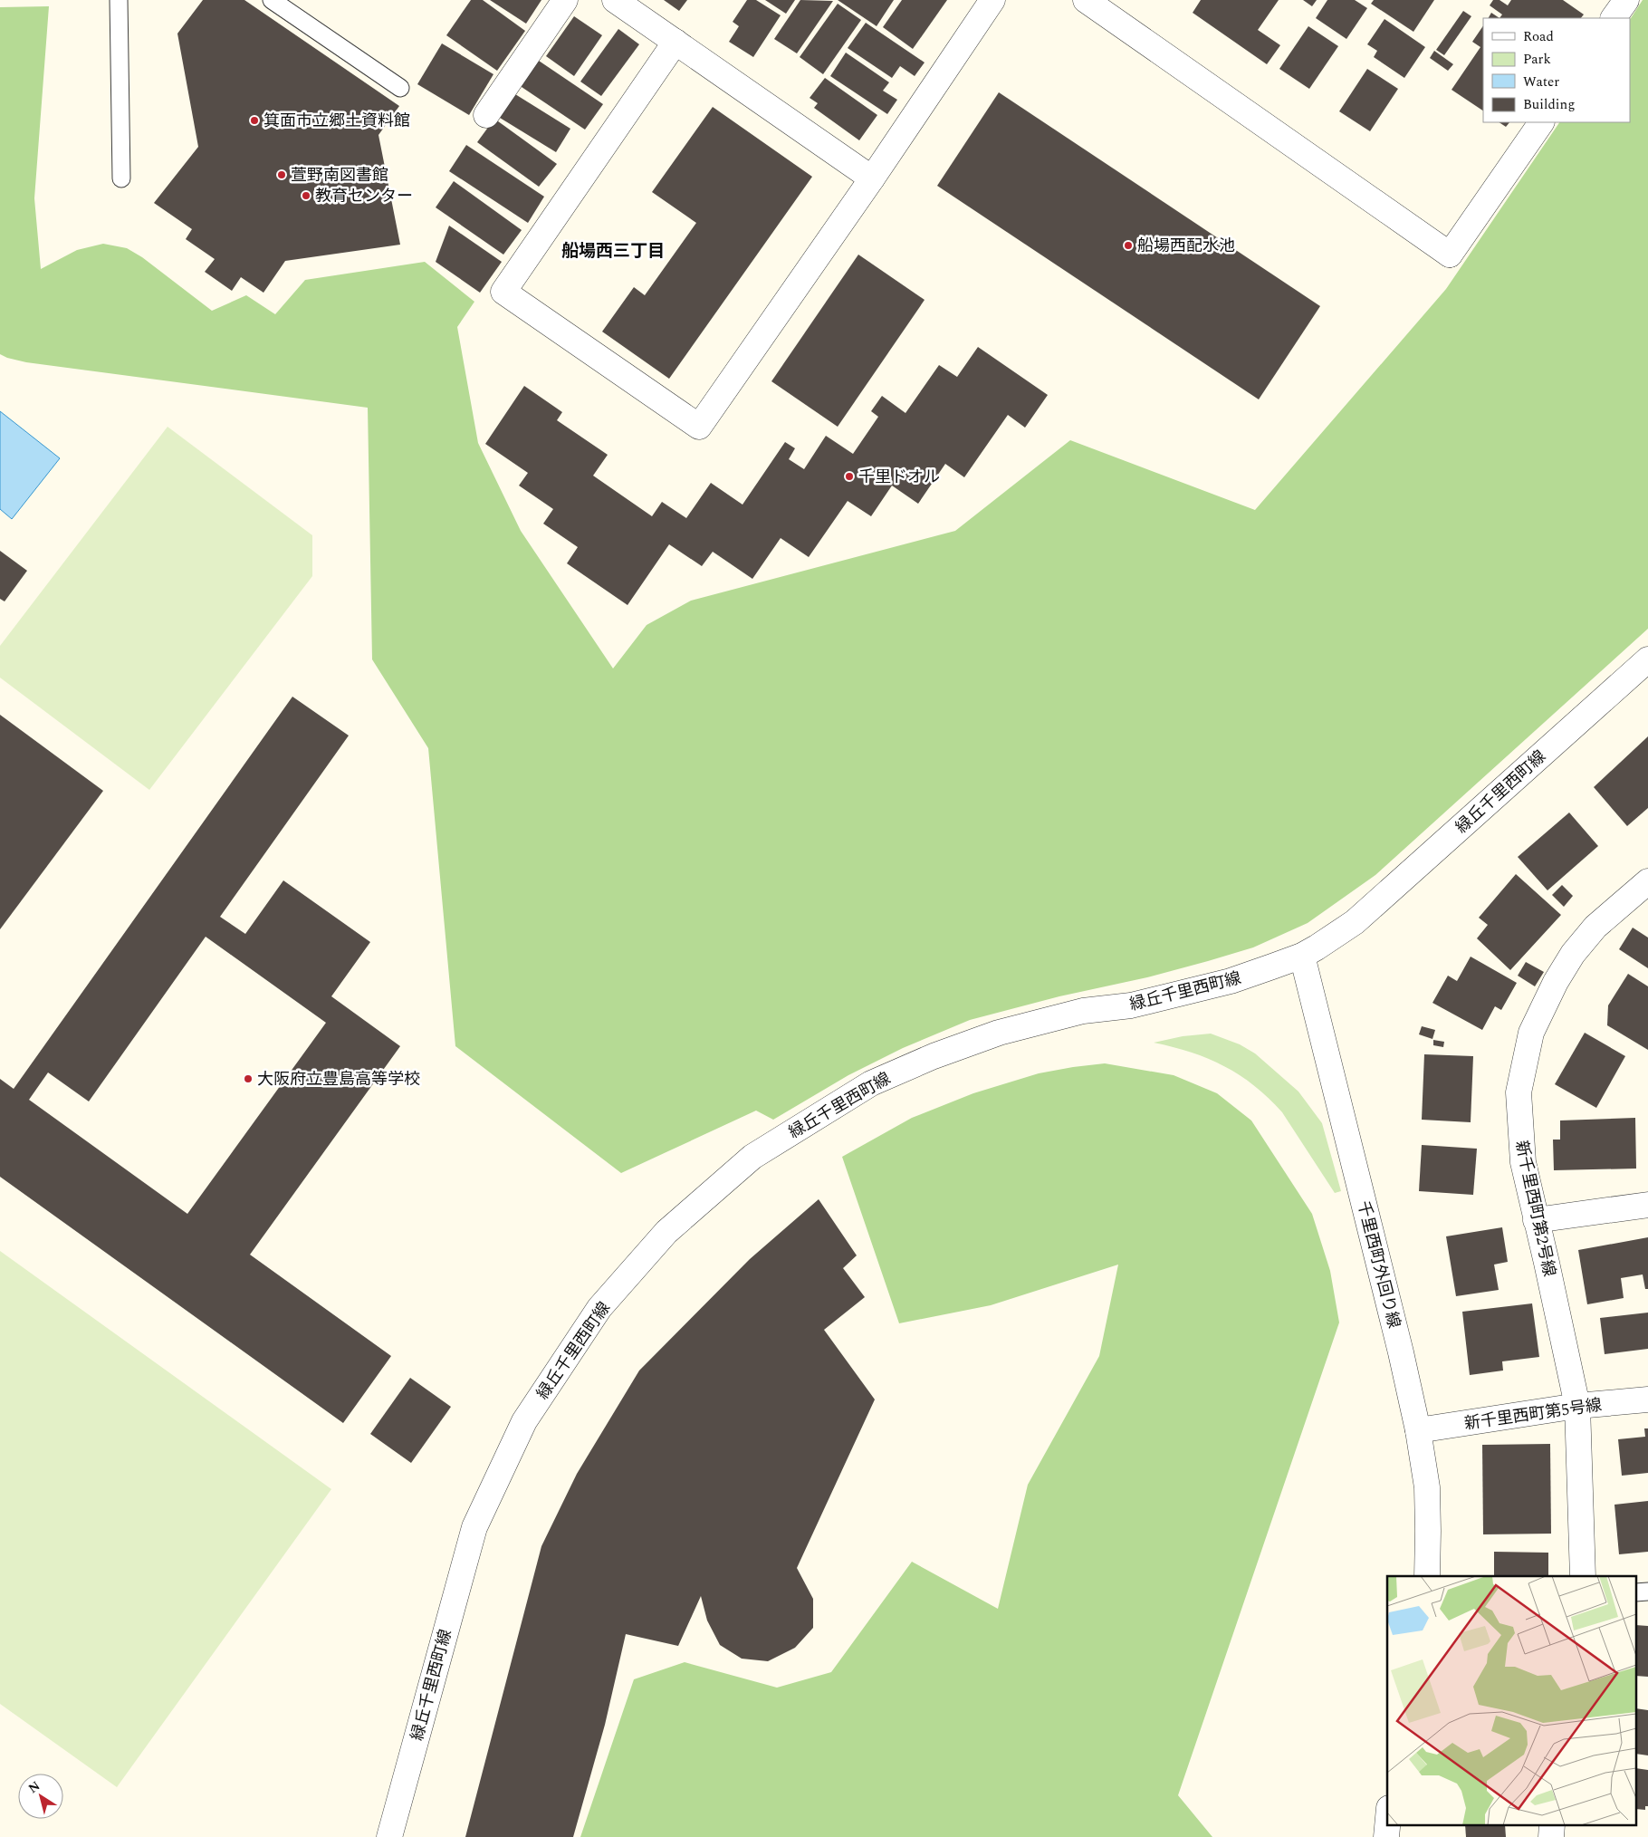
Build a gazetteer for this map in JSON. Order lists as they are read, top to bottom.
{
  "streets": {
    "street": [
      "緑丘千里西町線",
      "新千里西町第2号線",
      "千里西町外回り線",
      "新千里西町第5号線"
    ]
  },
  "crossings": [
    ["緑丘千里西町線", "千里西町外回り線"],
    ["新千里西町第2号線", "新千里西町第5号線"],
    ["千里西町外回り線", "新千里西町第5号線"]
  ],
  "districts": ["船場西三丁目"],
  "places": [
    "箕面市立郷土資料館",
    "萱野南図書館",
    "教育センター",
    "船場西配水池",
    "千里ドオル",
    "大阪府立豊島高等学校"
  ],
  "legend": [
    "Road",
    "Park",
    "Water",
    "Building"
  ],
  "north": "top left"
}
